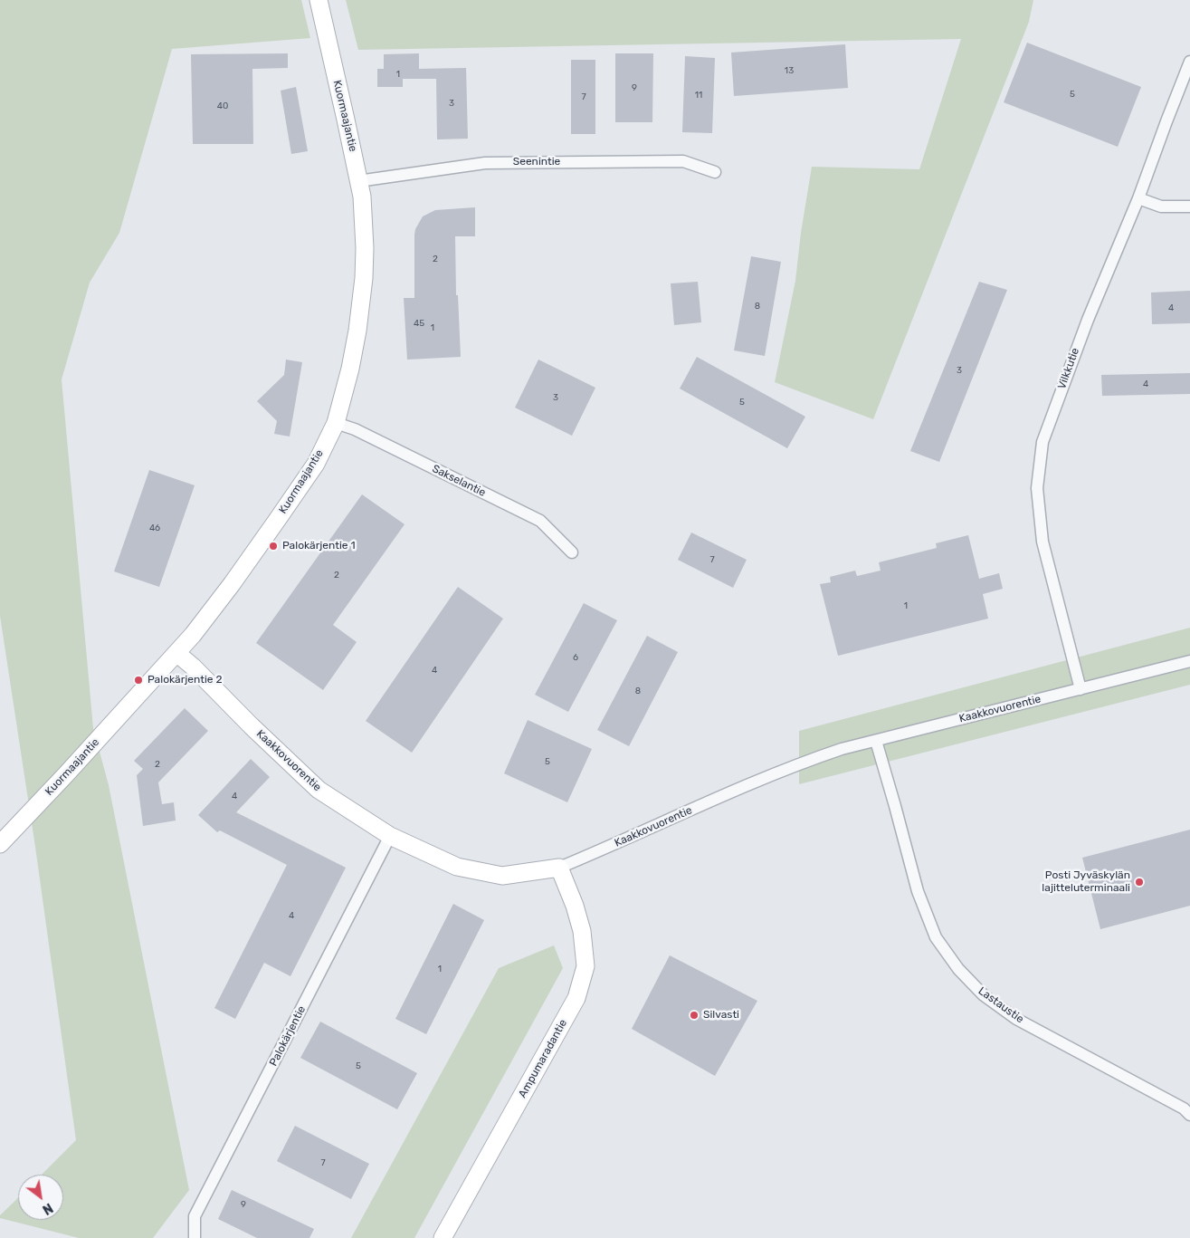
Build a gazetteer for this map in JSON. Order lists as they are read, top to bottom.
{
  "streets": {
    "street": [
      "Kuormaajantie",
      "Seenintie",
      "Vilkkutie",
      "Sakselantie",
      "Kaakkovuorentie",
      "Lastaustie",
      "Palokärjentie",
      "Ampumaradantie"
    ]
  },
  "crossings": [
    ["Kuormaajantie", "Seenintie"],
    ["Kuormaajantie", "Sakselantie"],
    ["Kuormaajantie", "Kaakkovuorentie"],
    ["Vilkkutie", "Kaakkovuorentie"],
    ["Kaakkovuorentie", "Lastaustie"],
    ["Kaakkovuorentie", "Palokärjentie"],
    ["Kaakkovuorentie", "Ampumaradantie"]
  ],
  "places": [
    "Palokärjentie 1",
    "Palokärjentie 2",
    "Posti Jyväskylän lajitteluterminaali",
    "Silvasti"
  ],
  "house_numbers": [
    "13",
    "1",
    "9",
    "5",
    "11",
    "7",
    "3",
    "40",
    "2",
    "8",
    "4",
    "45",
    "1",
    "3",
    "4",
    "3",
    "5",
    "46",
    "7",
    "2",
    "1",
    "6",
    "4",
    "8",
    "5",
    "2",
    "4",
    "4",
    "1",
    "5",
    "7",
    "9"
  ],
  "north": "bottom right"
}
